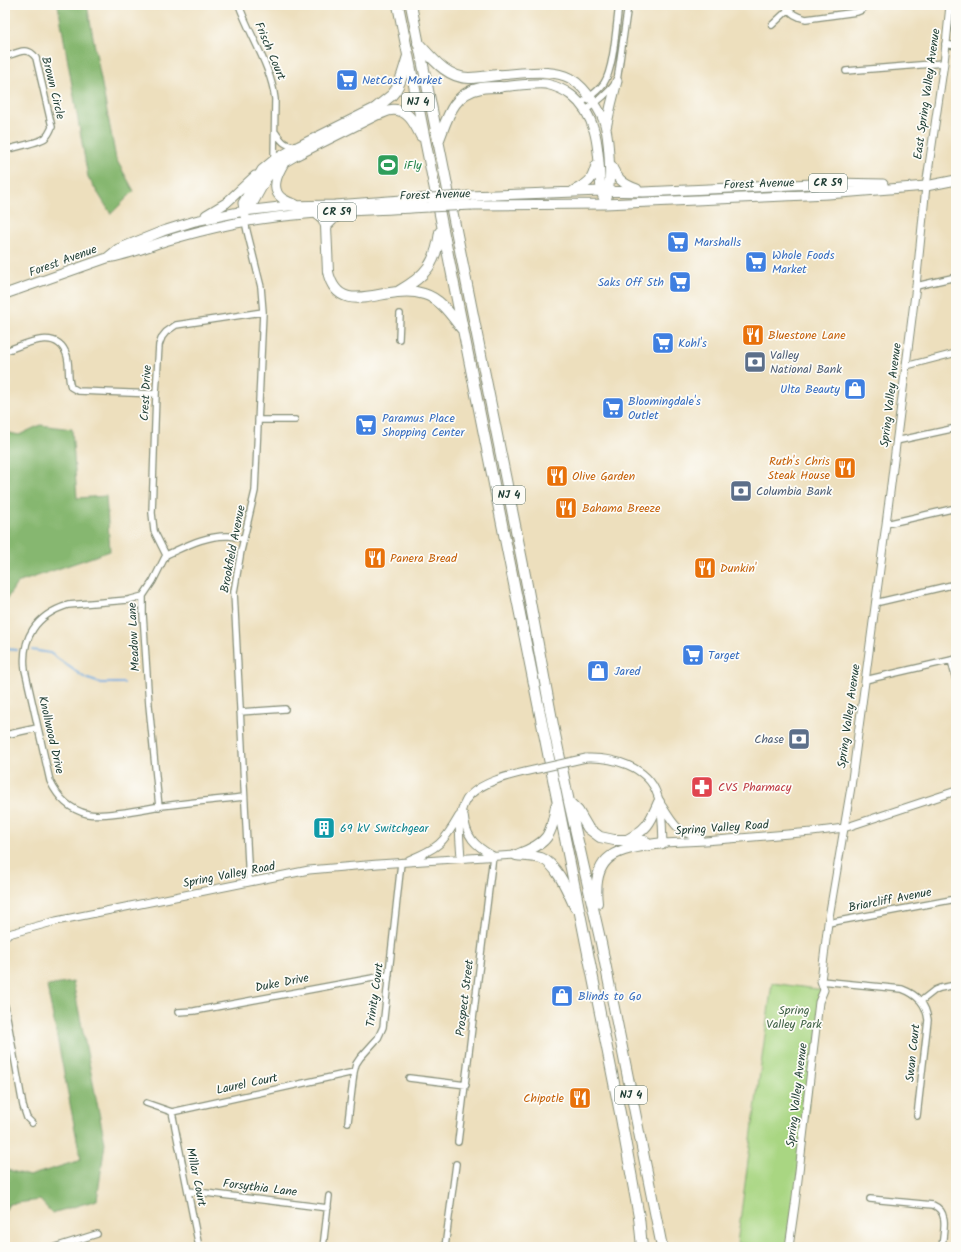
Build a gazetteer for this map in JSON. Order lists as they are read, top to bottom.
{
  "streets": {
    "highway": ["NJ 4"],
    "main road": ["CR 59", "Forest Avenue"],
    "street": [
      "Frisch Court",
      "Brown Circle",
      "East Spring Valley Avenue",
      "Crest Drive",
      "Spring Valley Avenue",
      "Brookfield Avenue",
      "Meadow Lane",
      "Knollwood Drive",
      "Spring Valley Road",
      "Briarcliff Avenue",
      "Duke Drive",
      "Trinity Court",
      "Prospect Street",
      "Swan Court",
      "Laurel Court",
      "Millar Court",
      "Forsythia Lane"
    ]
  },
  "crossings": [
    ["East Spring Valley Avenue", "CR 59"],
    ["East Spring Valley Avenue", "Forest Avenue"],
    ["East Spring Valley Avenue", "Spring Valley Avenue"],
    ["CR 59", "Forest Avenue"],
    ["CR 59", "Spring Valley Avenue"],
    ["Forest Avenue", "Spring Valley Avenue"],
    ["Forest Avenue", "Brookfield Avenue"],
    ["Crest Drive", "Brookfield Avenue"],
    ["Crest Drive", "Meadow Lane"],
    ["Spring Valley Avenue", "Spring Valley Road"],
    ["Spring Valley Avenue", "Briarcliff Avenue"],
    ["Brookfield Avenue", "Knollwood Drive"],
    ["Brookfield Avenue", "Spring Valley Road"],
    ["Meadow Lane", "Knollwood Drive"],
    ["Spring Valley Road", "Trinity Court"],
    ["Spring Valley Road", "Prospect Street"],
    ["Duke Drive", "Trinity Court"],
    ["Trinity Court", "Laurel Court"],
    ["Laurel Court", "Millar Court"],
    ["Millar Court", "Forsythia Lane"]
  ],
  "parks": ["Spring Valley Park"],
  "places": {
    "supermarket": [
      "NetCost Market",
      "Marshalls",
      "Whole Foods Market",
      "Saks Off 5th",
      "Kohl's",
      "Bloomingdale's Outlet",
      "Paramus Place Shopping Center",
      "Target"
    ],
    "sports": ["iFly"],
    "restaurant": [
      "Bluestone Lane",
      "Ruth's Chris Steak House",
      "Olive Garden",
      "Bahama Breeze",
      "Panera Bread",
      "Dunkin'",
      "Chipotle"
    ],
    "bank": ["Valley National Bank", "Columbia Bank", "Chase"],
    "shop": ["Ulta Beauty", "Jared", "Blinds to Go"],
    "pharmacy": ["CVS Pharmacy"],
    "building": ["69 kV Switchgear"]
  }
}
